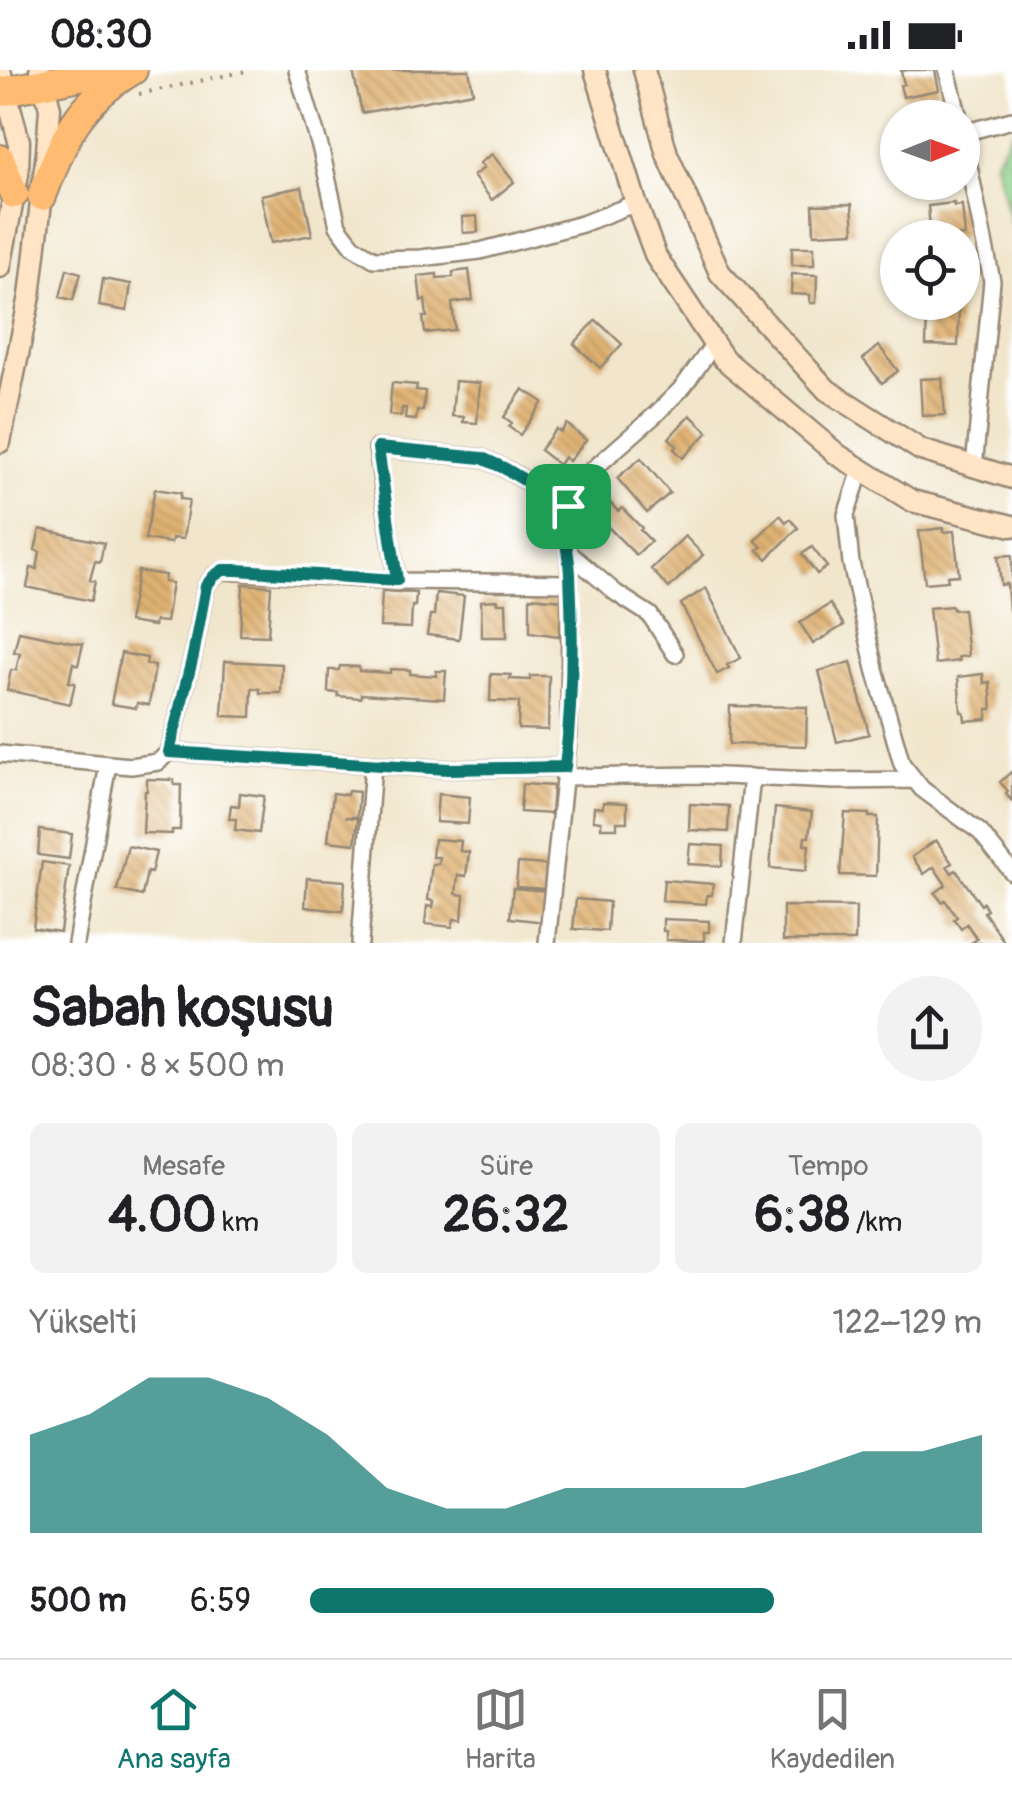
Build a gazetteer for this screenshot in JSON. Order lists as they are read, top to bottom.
{
  "north": "right",
  "page": {
    "status": "08:30",
    "heading": ["Sabah koşusu", "08:30 · 8 × 500 m"],
    "stats": [
      ["Mesafe", "4.00 km"],
      ["Süre", "26:32"],
      ["Tempo", "6:38 /km"]
    ],
    "chart": ["Yükselti", "122–129 m"],
    "list": [
      {
        "name": "500 m",
        "note": "6:59"
      }
    ],
    "tabs": ["Ana sayfa", "Harita", "Kaydedilen"]
  }
}
